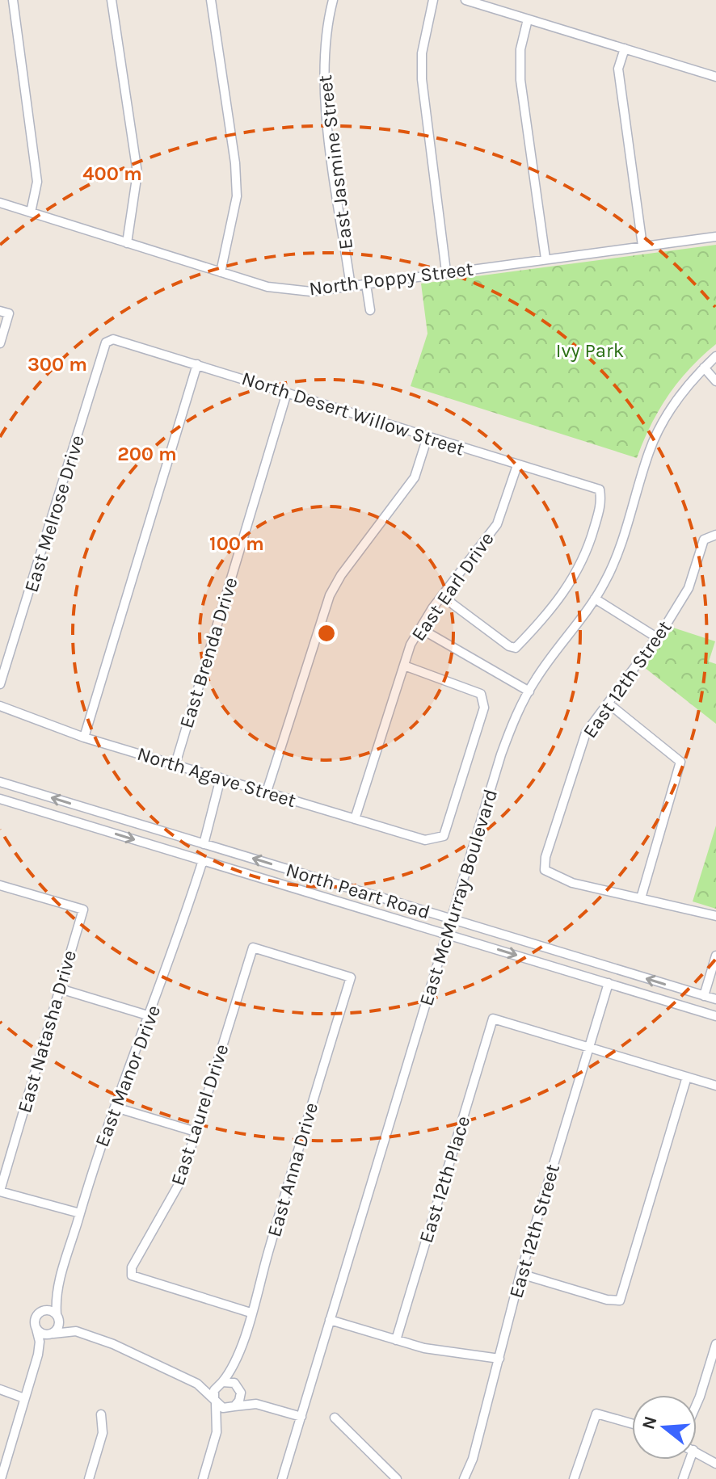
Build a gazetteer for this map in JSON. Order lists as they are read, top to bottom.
{
  "streets": {
    "street": [
      "East Jasmine Street",
      "North Poppy Street",
      "North Desert Willow Street",
      "East Melrose Drive",
      "East Earl Drive",
      "East Brenda Drive",
      "East 12th Street",
      "North Agave Street",
      "North Peart Road",
      "East McMurray Boulevard",
      "East Natasha Drive",
      "East Manor Drive",
      "East Laurel Drive",
      "East Anna Drive",
      "East 12th Place"
    ]
  },
  "crossings": [
    ["East Jasmine Street", "North Poppy Street"],
    ["North Desert Willow Street", "East Melrose Drive"],
    ["North Desert Willow Street", "East Earl Drive"],
    ["North Desert Willow Street", "East Brenda Drive"],
    ["East Earl Drive", "North Agave Street"],
    ["East Brenda Drive", "North Agave Street"],
    ["East 12th Street", "North Peart Road"],
    ["East 12th Street", "East 12th Place"],
    ["North Peart Road", "East McMurray Boulevard"],
    ["North Peart Road", "East Manor Drive"],
    ["East Laurel Drive", "East Anna Drive"]
  ],
  "parks": ["Ivy Park"],
  "north": "left",
  "rings": [
    "400 m",
    "300 m",
    "200 m",
    "100 m"
  ]
}
